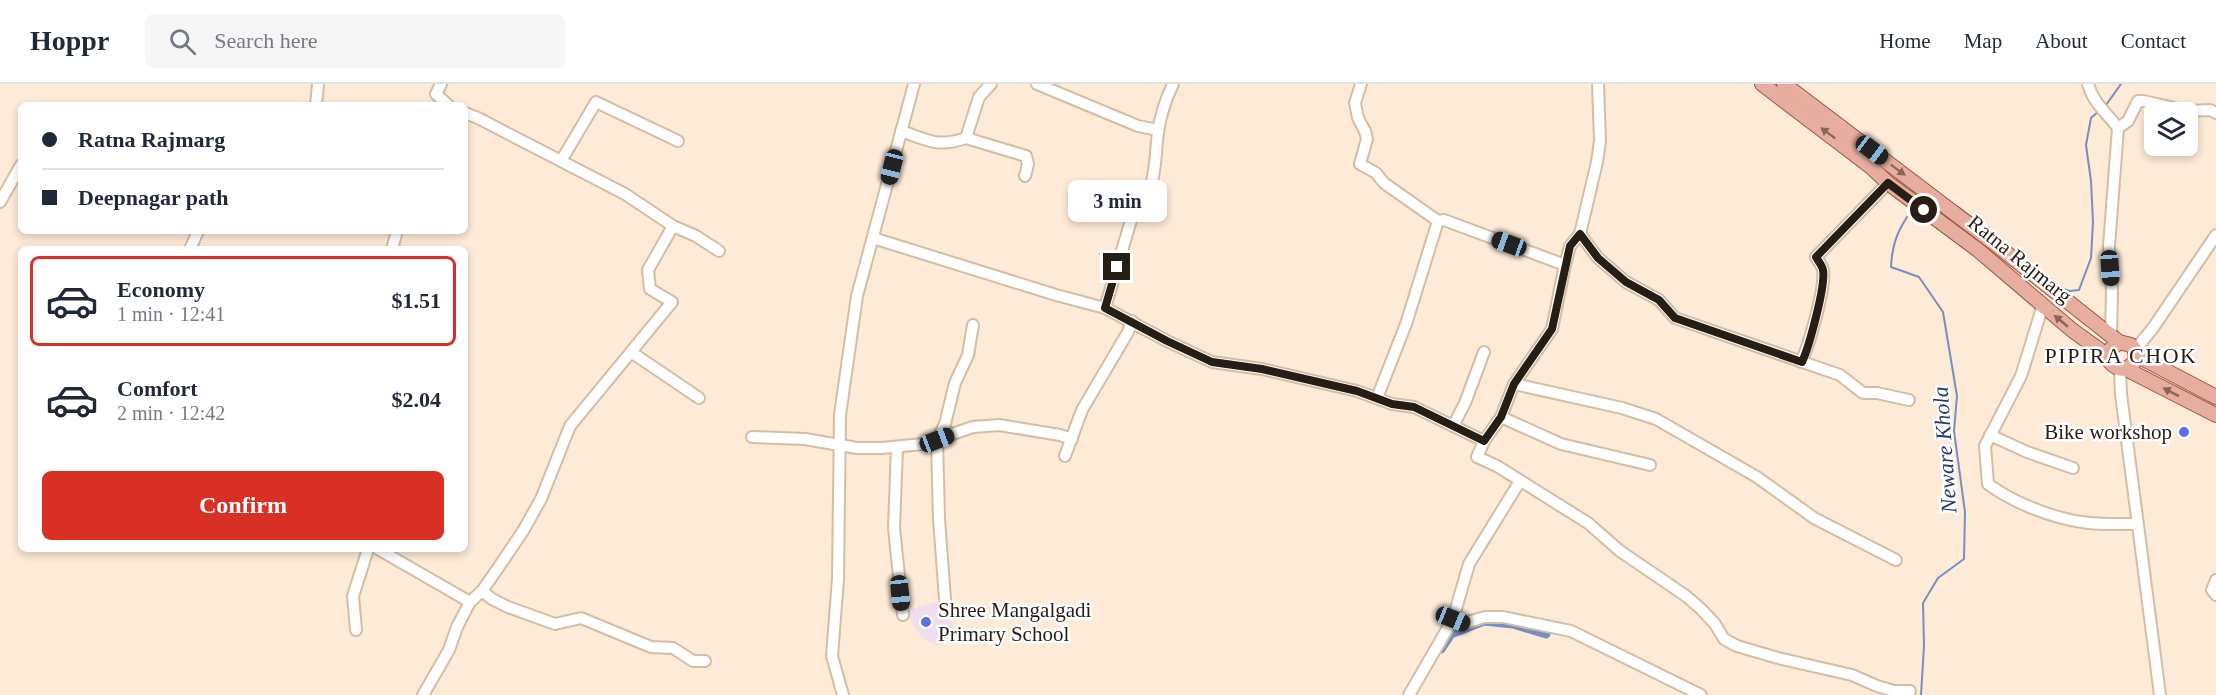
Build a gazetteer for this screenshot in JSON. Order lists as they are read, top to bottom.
{
  "streets": {
    "main road": ["Ratna Rajmarg"]
  },
  "districts": ["PIPIRA CHOK"],
  "water": ["Neware Khola"],
  "places": ["Bike workshop", "Shree Mangalgadi Primary School"],
  "page": {
    "header": "Hoppr",
    "search": "Search here",
    "nav": [
      "Home",
      "Map",
      "About",
      "Contact"
    ],
    "banner": ["Ratna Rajmarg", "Deepnagar path"],
    "bubble": "3 min",
    "list": [
      {
        "name": "Economy",
        "note": "1 min · 12:41",
        "value": "$1.51"
      },
      {
        "name": "Comfort",
        "note": "2 min · 12:42",
        "value": "$2.04"
      }
    ],
    "buttons": "Confirm"
  }
}
